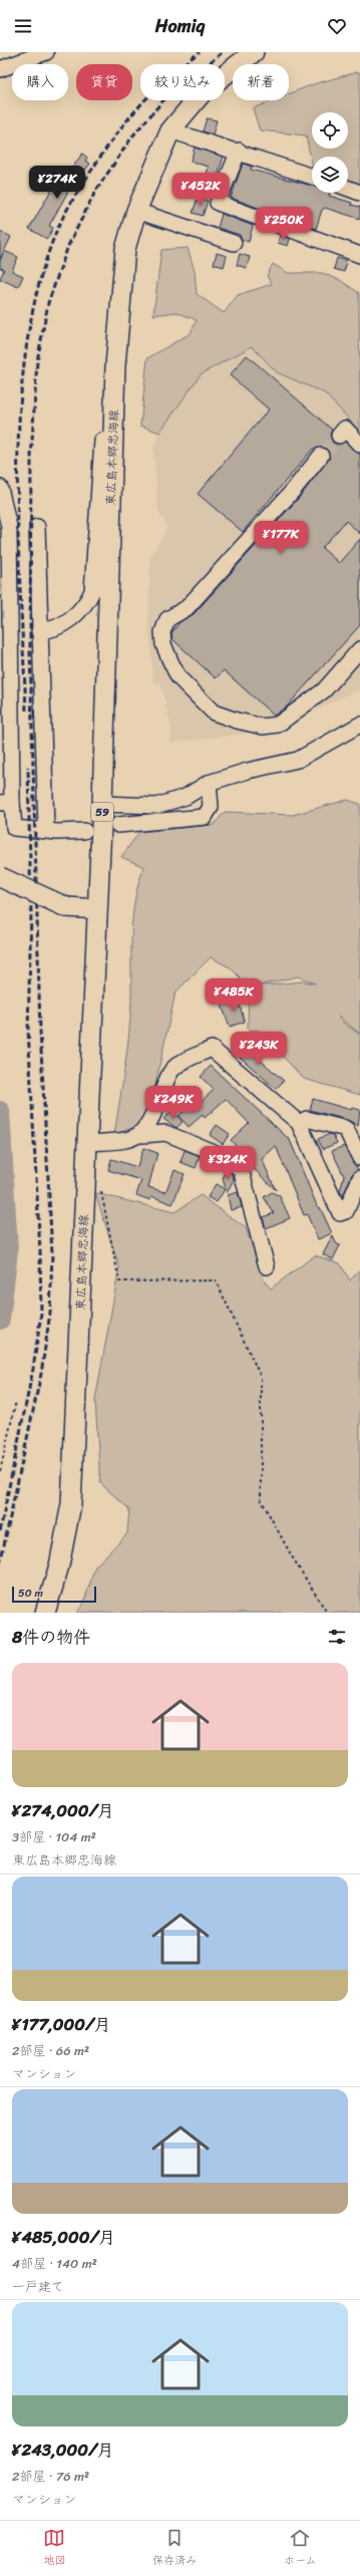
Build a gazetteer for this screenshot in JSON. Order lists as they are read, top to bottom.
{
  "streets": {
    "main road": ["東広島本郷忠海線", "59"]
  },
  "scale_bar": "50 m",
  "page": {
    "header": "Homiq",
    "chip": [
      "購入",
      "賃貸",
      "絞り込み",
      "新着"
    ],
    "price": [
      "¥274K",
      "¥452K",
      "¥250K",
      "¥177K",
      "¥485K",
      "¥243K",
      "¥249K",
      "¥324K"
    ],
    "scale": "50 m",
    "heading": "8件の物件",
    "list": [
      {
        "name": "¥274,000/月",
        "note": "3部屋 · 104 m² · 東広島本郷忠海線"
      },
      {
        "name": "¥177,000/月",
        "note": "2部屋 · 66 m² · マンション"
      },
      {
        "name": "¥485,000/月",
        "note": "4部屋 · 140 m² · 一戸建て"
      },
      {
        "name": "¥243,000/月",
        "note": "2部屋 · 76 m² · マンション"
      }
    ],
    "tabs": ["地図", "保存済み", "ホーム"]
  }
}
